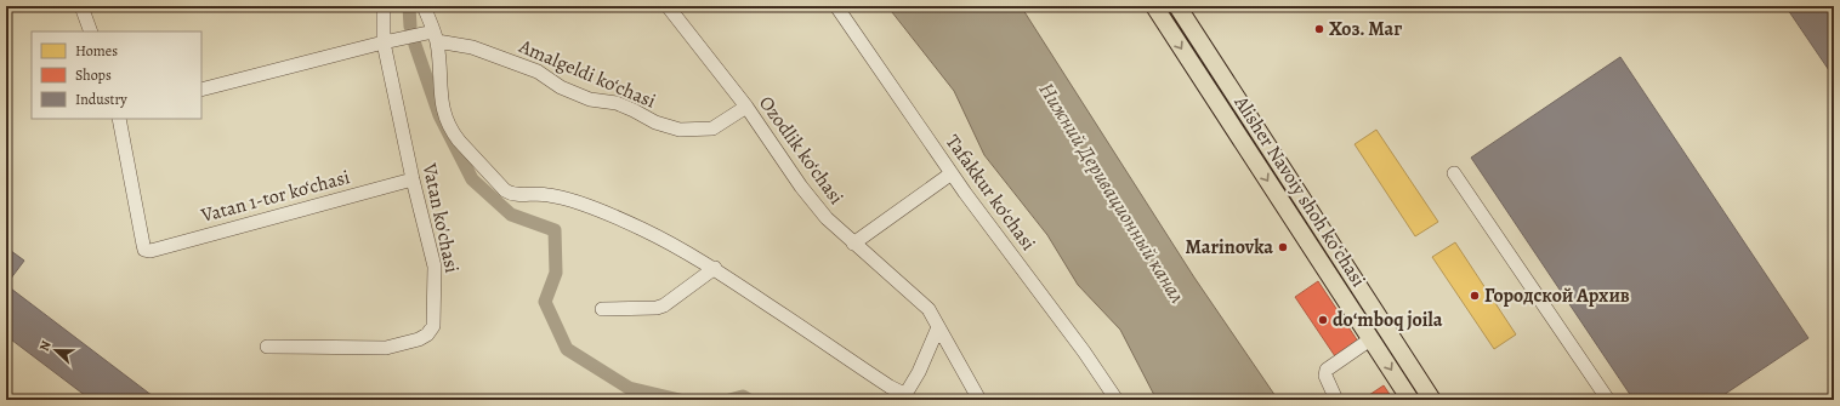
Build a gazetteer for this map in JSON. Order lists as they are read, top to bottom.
{
  "streets": {
    "main road": ["Alisher Navoiy shoh koʻchasi"],
    "street": [
      "Amalgeldi ko‘chasi",
      "Ozodlik ko‘chasi",
      "Tafakkur ko‘chasi",
      "Vatan 1-tor ko‘chasi",
      "Vatan ko'chasi"
    ]
  },
  "crossings": [
    ["Amalgeldi ko‘chasi", "Ozodlik ko‘chasi"],
    ["Vatan 1-tor ko‘chasi", "Vatan ko'chasi"]
  ],
  "water": ["Нижний Деривационный канал"],
  "places": [
    "Хоз. Маг",
    "Marinovka",
    "Городской Архив",
    "doʻmboq joila"
  ],
  "legend": ["Homes", "Shops", "Industry"],
  "north": "left"
}
